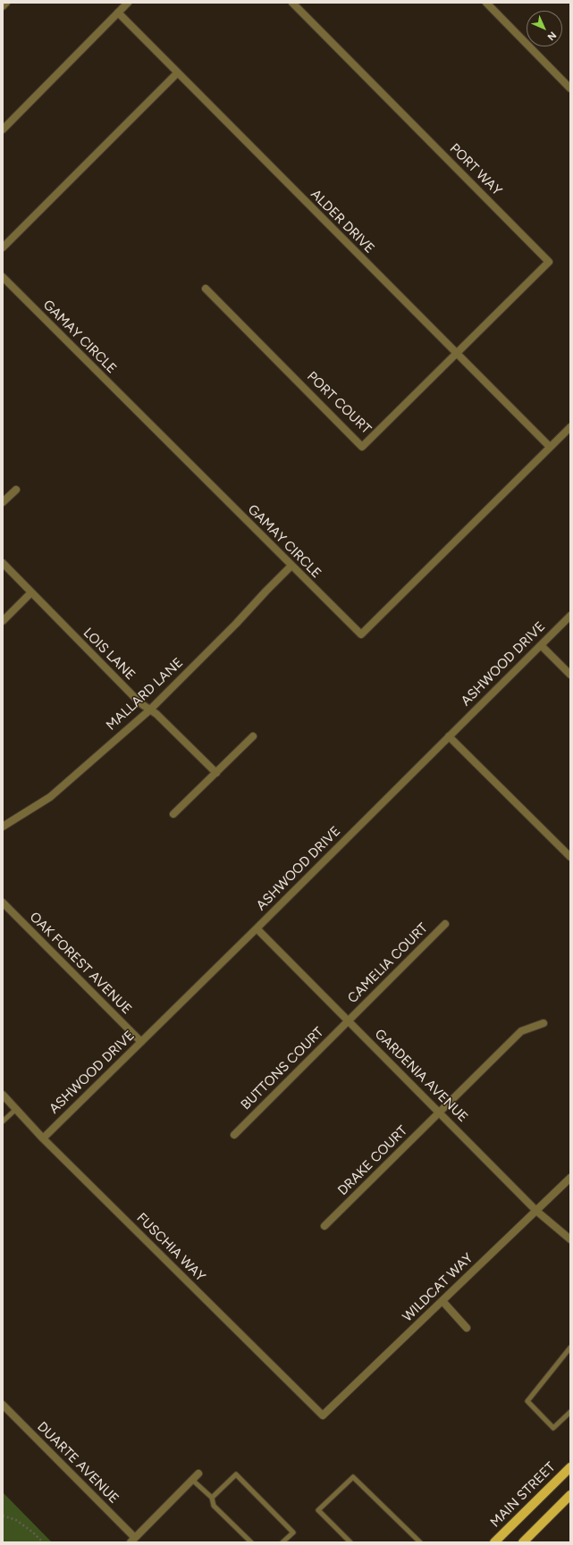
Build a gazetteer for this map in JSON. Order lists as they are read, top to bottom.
{
  "streets": {
    "main road": ["MAIN STREET"],
    "street": [
      "PORT WAY",
      "ALDER DRIVE",
      "GAMAY CIRCLE",
      "PORT COURT",
      "LOIS LANE",
      "ASHWOOD DRIVE",
      "MALLARD LANE",
      "OAK FOREST AVENUE",
      "CAMELIA COURT",
      "BUTTONS COURT",
      "GARDENIA AVENUE",
      "DRAKE COURT",
      "FUSCHIA WAY",
      "WILDCAT WAY",
      "DUARTE AVENUE"
    ]
  },
  "crossings": [
    ["PORT WAY", "ALDER DRIVE"],
    ["PORT WAY", "PORT COURT"],
    ["ALDER DRIVE", "GAMAY CIRCLE"],
    ["ALDER DRIVE", "PORT COURT"],
    ["GAMAY CIRCLE", "MALLARD LANE"],
    ["LOIS LANE", "MALLARD LANE"],
    ["ASHWOOD DRIVE", "OAK FOREST AVENUE"],
    ["ASHWOOD DRIVE", "GARDENIA AVENUE"],
    ["ASHWOOD DRIVE", "FUSCHIA WAY"],
    ["CAMELIA COURT", "BUTTONS COURT"],
    ["CAMELIA COURT", "GARDENIA AVENUE"],
    ["BUTTONS COURT", "GARDENIA AVENUE"],
    ["GARDENIA AVENUE", "DRAKE COURT"],
    ["GARDENIA AVENUE", "WILDCAT WAY"],
    ["FUSCHIA WAY", "WILDCAT WAY"]
  ],
  "north": "bottom right"
}
